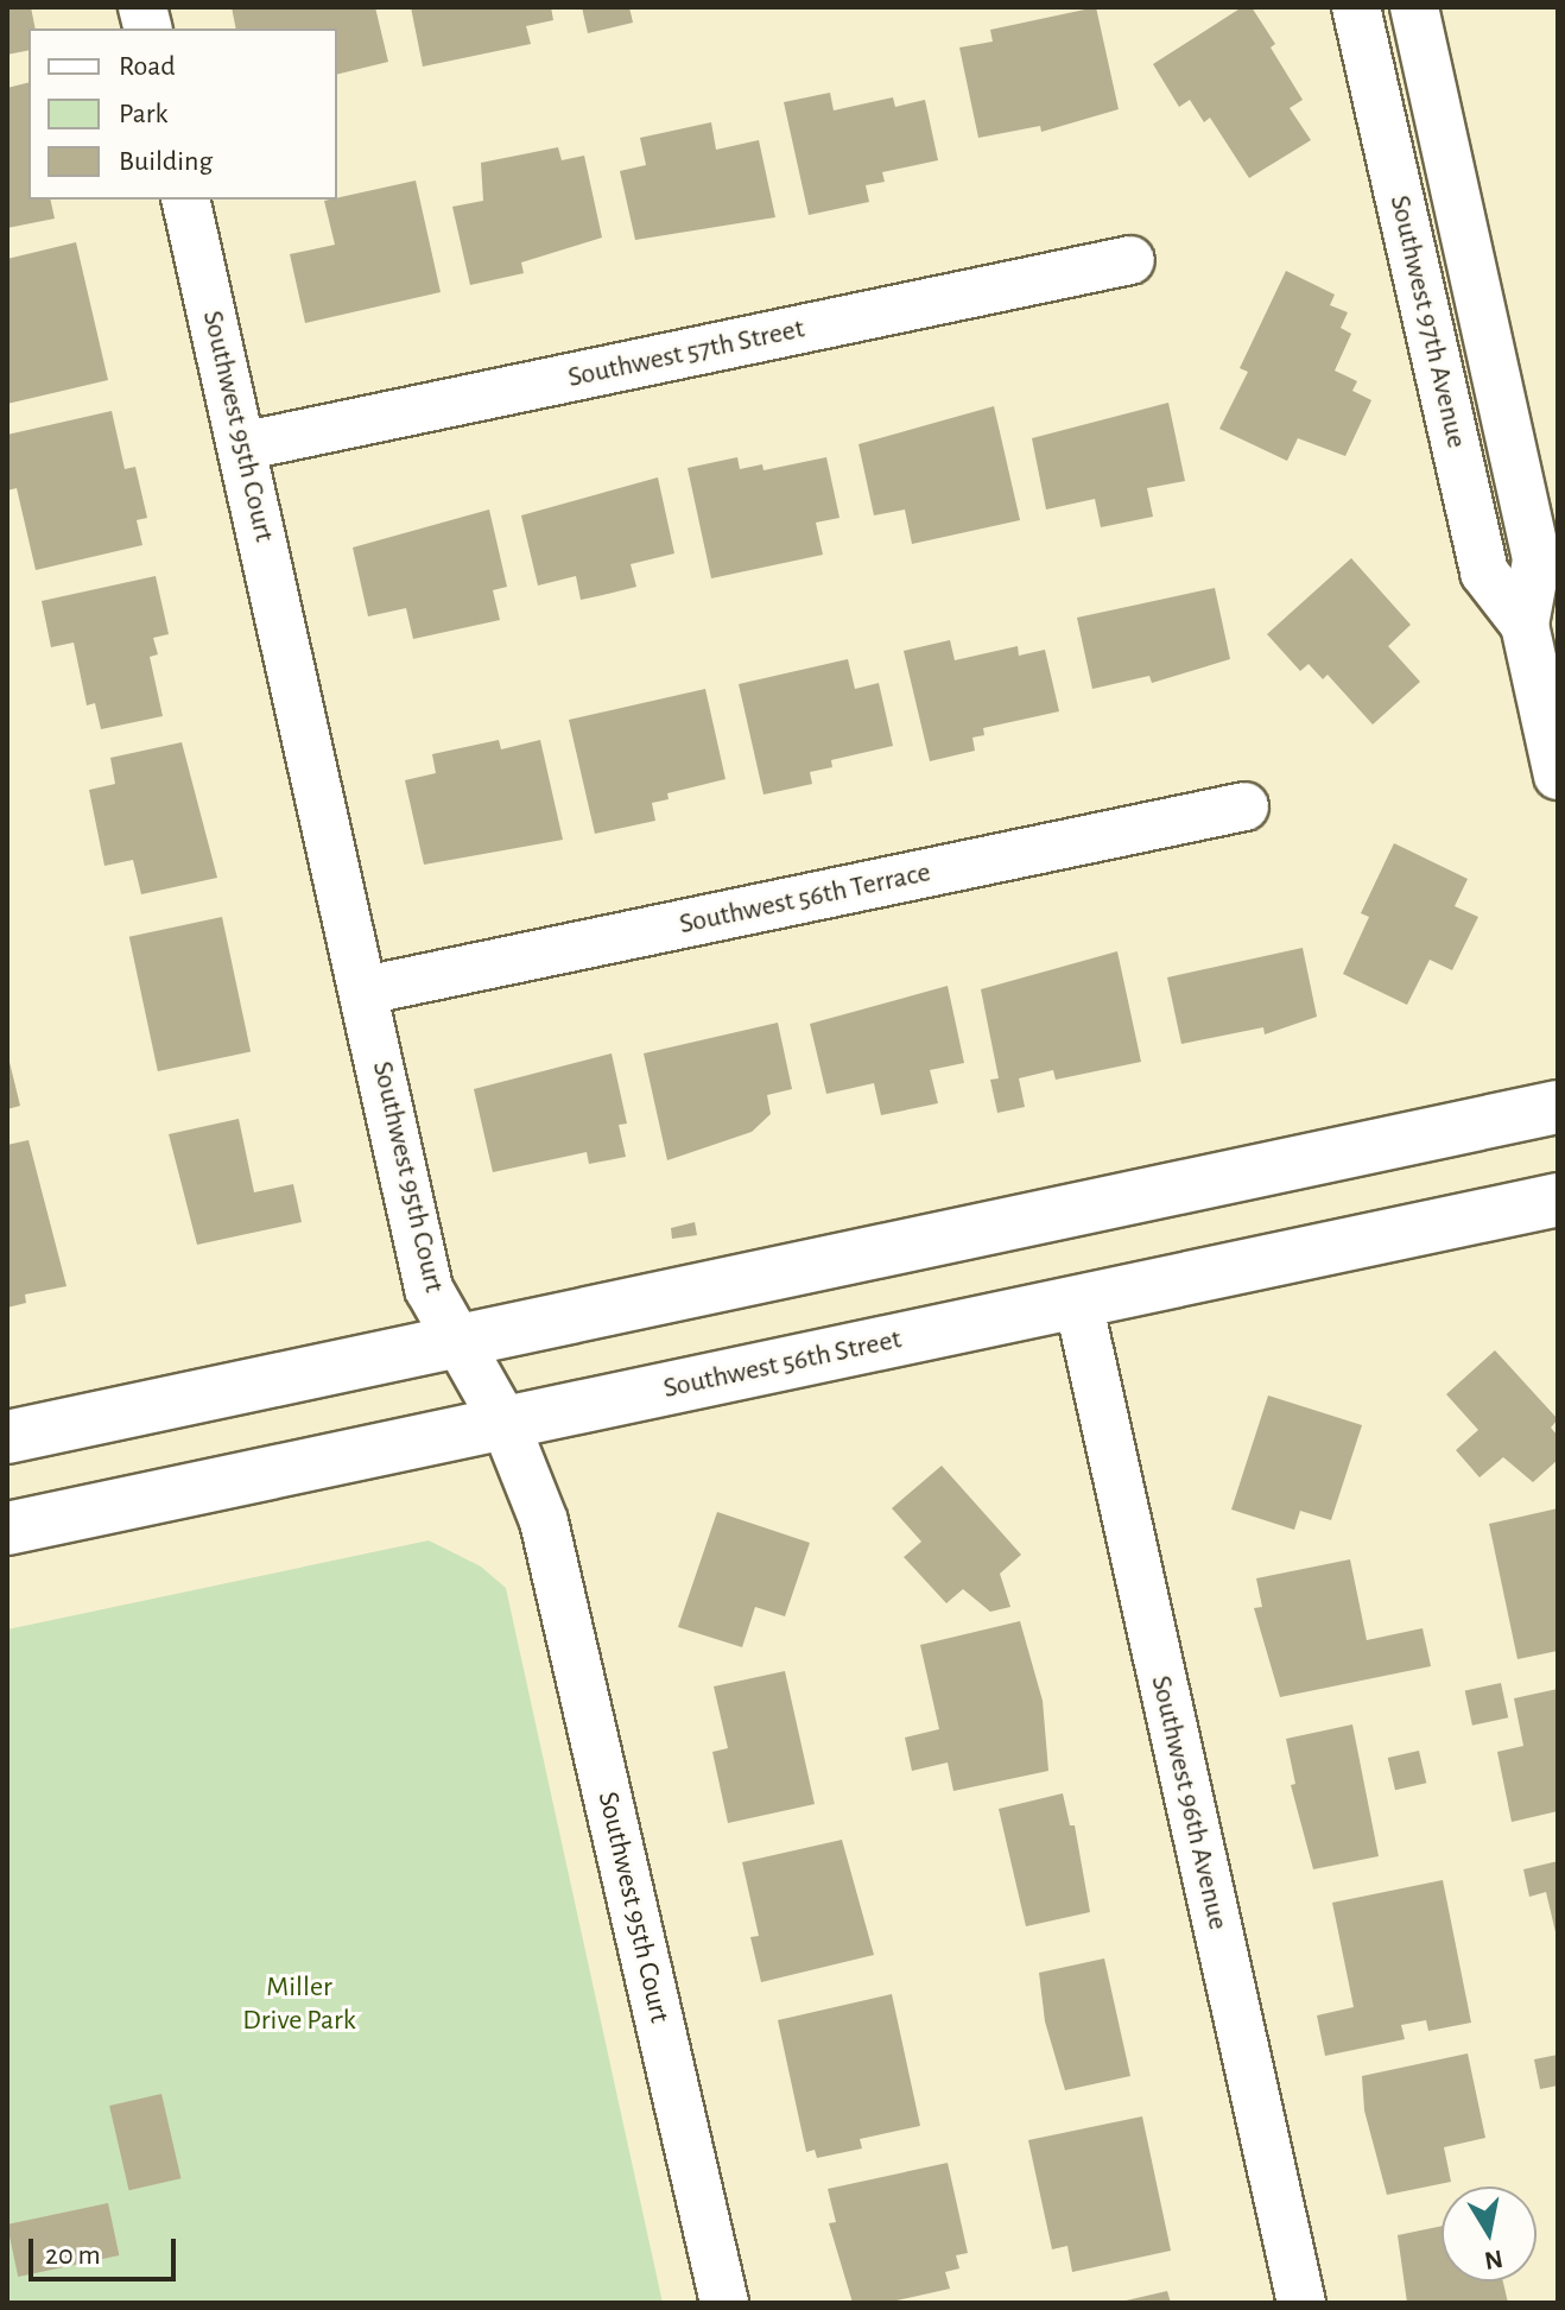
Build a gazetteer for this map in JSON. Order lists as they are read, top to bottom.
{
  "streets": {
    "main road": ["Southwest 56th Street"],
    "street": [
      "Southwest 97th Avenue",
      "Southwest 57th Street",
      "Southwest 95th Court",
      "Southwest 56th Terrace",
      "Southwest 96th Avenue"
    ]
  },
  "crossings": [
    ["Southwest 57th Street", "Southwest 95th Court"],
    ["Southwest 95th Court", "Southwest 56th Terrace"],
    ["Southwest 95th Court", "Southwest 56th Street"],
    ["Southwest 56th Street", "Southwest 96th Avenue"]
  ],
  "parks": ["Miller Drive Park"],
  "legend": ["Road", "Park", "Building"],
  "scale_bar": "20 m",
  "north": "bottom"
}
